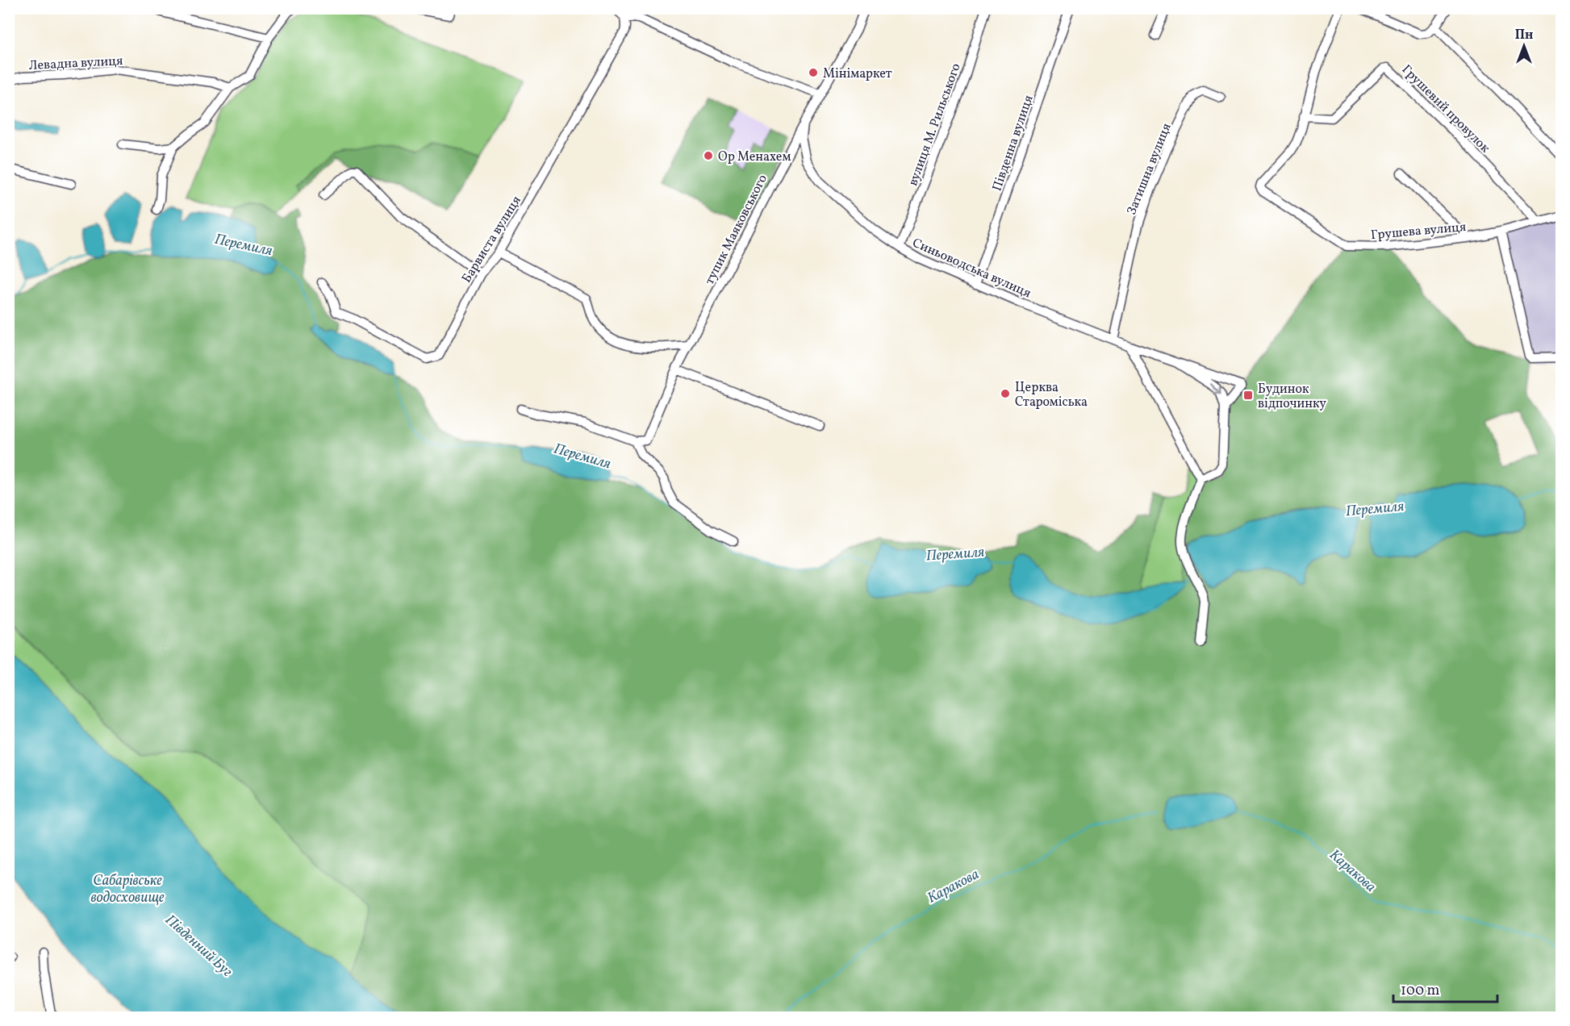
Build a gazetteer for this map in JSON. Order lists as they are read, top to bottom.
{
  "streets": {
    "street": [
      "Левадна вулиця",
      "Грушевий провулок",
      "вулиця М. Рильського",
      "Південна вулиця",
      "Затишна вулиця",
      "тупик Маяковського",
      "Грушева вулиця",
      "Барвиста вулиця",
      "Синьоводська вулиця"
    ]
  },
  "crossings": [
    ["Грушевий провулок", "Грушева вулиця"],
    ["вулиця М. Рильського", "Синьоводська вулиця"],
    ["Південна вулиця", "Синьоводська вулиця"],
    ["Затишна вулиця", "Синьоводська вулиця"],
    ["тупик Маяковського", "Синьоводська вулиця"]
  ],
  "water": [
    "Перемиля",
    "Каракова",
    "Сабарівське водосховище",
    "Південний Буг"
  ],
  "places": {
    "other": ["Мінімаркет", "Ор Менахем", "Церква Староміська"],
    "transit": ["Будинок відпочинку"]
  },
  "scale_bar": "100 m",
  "north": "top"
}
